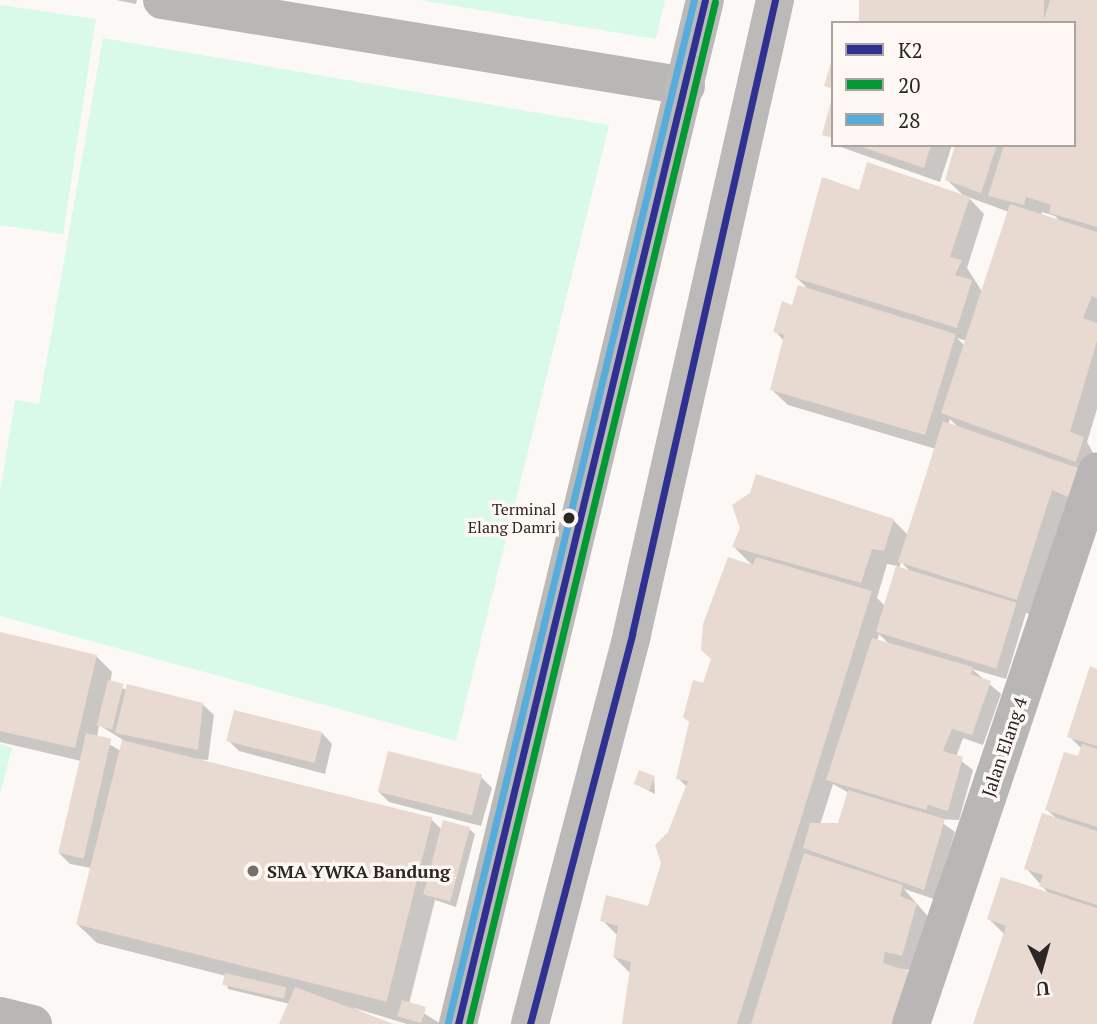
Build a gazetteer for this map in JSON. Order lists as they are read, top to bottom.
{
  "streets": {
    "street": ["Jalan Elang 4"]
  },
  "places": ["Terminal Elang Damri", "SMA YWKA Bandung"],
  "lines": ["transit line K2", "transit line 28", "transit line 20"],
  "legend": ["K2", "20", "28"],
  "north": "bottom"
}
